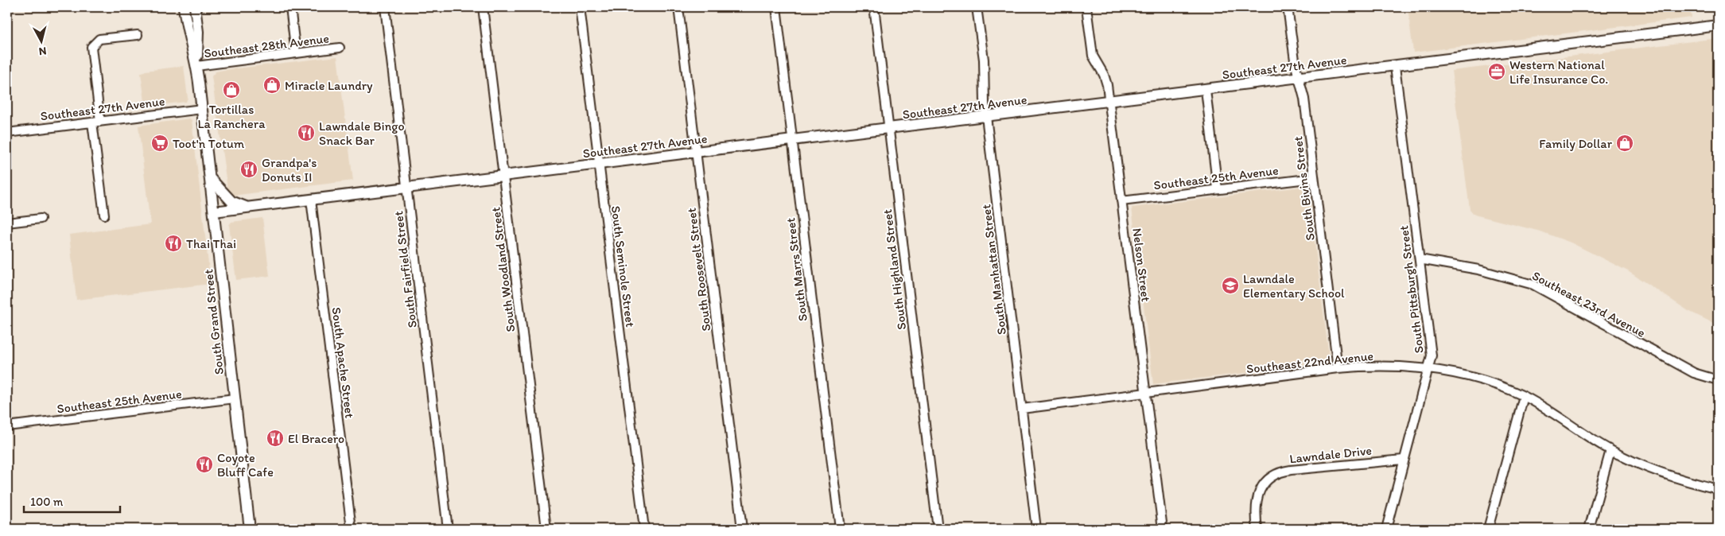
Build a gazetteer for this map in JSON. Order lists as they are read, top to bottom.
{
  "streets": {
    "main road": ["Southeast 27th Avenue", "South Grand Street"],
    "street": [
      "Southeast 28th Avenue",
      "Southeast 25th Avenue",
      "South Bivins Street",
      "Nelson Street",
      "South Seminole Street",
      "South Fairfield Street",
      "South Woodland Street",
      "South Roosevelt Street",
      "South Marrs Street",
      "South Highland Street",
      "South Manhattan Street",
      "South Pittsburgh Street",
      "Southeast 23rd Avenue",
      "Southeast 22nd Avenue",
      "South Apache Street",
      "Lawndale Drive"
    ]
  },
  "crossings": [
    ["Southeast 28th Avenue", "South Grand Street"],
    ["Southeast 27th Avenue", "South Bivins Street"],
    ["Southeast 27th Avenue", "Nelson Street"],
    ["Southeast 27th Avenue", "South Seminole Street"],
    ["Southeast 27th Avenue", "South Fairfield Street"],
    ["Southeast 27th Avenue", "South Woodland Street"],
    ["Southeast 27th Avenue", "South Roosevelt Street"],
    ["Southeast 27th Avenue", "South Marrs Street"],
    ["Southeast 27th Avenue", "South Highland Street"],
    ["Southeast 27th Avenue", "South Manhattan Street"],
    ["Southeast 27th Avenue", "South Pittsburgh Street"],
    ["Southeast 27th Avenue", "South Grand Street"],
    ["Southeast 27th Avenue", "South Apache Street"],
    ["Southeast 25th Avenue", "South Bivins Street"],
    ["Southeast 25th Avenue", "Nelson Street"],
    ["Southeast 25th Avenue", "South Grand Street"],
    ["South Bivins Street", "Southeast 22nd Avenue"],
    ["Nelson Street", "Southeast 22nd Avenue"],
    ["South Manhattan Street", "Southeast 22nd Avenue"],
    ["South Pittsburgh Street", "Southeast 23rd Avenue"],
    ["South Pittsburgh Street", "Southeast 22nd Avenue"],
    ["South Pittsburgh Street", "Lawndale Drive"]
  ],
  "places": {
    "office": ["Western National Life Insurance Co."],
    "shop": ["Miracle Laundry", "Tortillas La Ranchera", "Family Dollar"],
    "restaurant": [
      "Lawndale Bingo Snack Bar",
      "Grandpa's Donuts II",
      "Thai Thai",
      "El Bracero",
      "Coyote Bluff Cafe"
    ],
    "supermarket": ["Toot'n Totum"],
    "school or university": ["Lawndale Elementary School"]
  },
  "scale_bar": "100 m",
  "north": "bottom"
}
